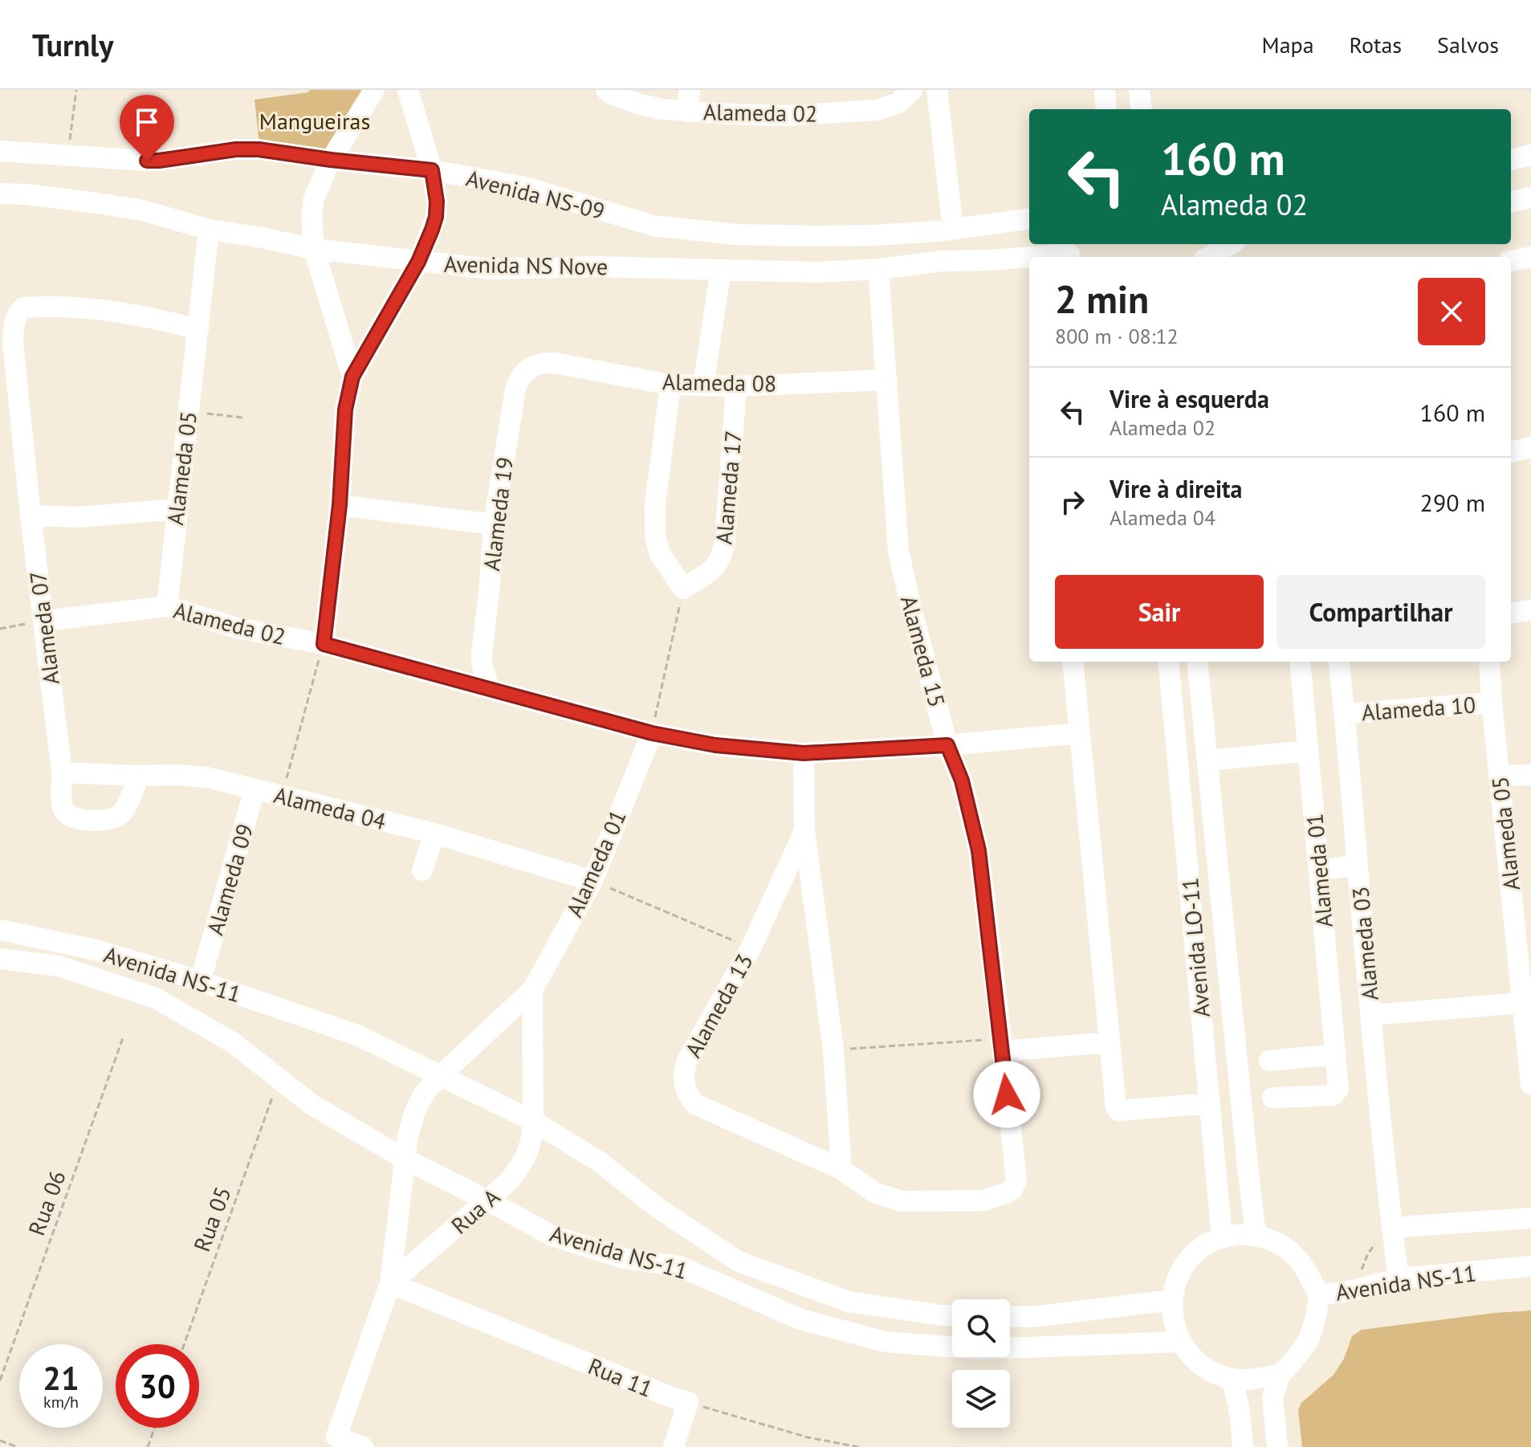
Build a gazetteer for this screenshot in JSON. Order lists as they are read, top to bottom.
{
  "streets": {
    "street": [
      "Alameda 02",
      "Avenida NS-09",
      "Avenida NS Nove",
      "Alameda 08",
      "Alameda 05",
      "Alameda 17",
      "Alameda 19",
      "Alameda 07",
      "Alameda 15",
      "Alameda 10",
      "Alameda 04",
      "Alameda 01",
      "Alameda 09",
      "Alameda 03",
      "Avenida LO-11",
      "Avenida NS-11",
      "Alameda 13",
      "Rua A",
      "Rua 11"
    ],
    "path": ["Rua 06", "Rua 05"]
  },
  "crossings": [
    ["Alameda 02", "Alameda 05"],
    ["Alameda 02", "Alameda 19"],
    ["Alameda 02", "Alameda 07"],
    ["Alameda 02", "Alameda 15"],
    ["Alameda 02", "Alameda 01"],
    ["Alameda 02", "Alameda 13"],
    ["Avenida NS Nove", "Alameda 05"],
    ["Avenida NS Nove", "Alameda 15"],
    ["Alameda 08", "Alameda 17"],
    ["Alameda 08", "Alameda 19"],
    ["Alameda 08", "Alameda 15"],
    ["Alameda 05", "Alameda 07"],
    ["Alameda 05", "Alameda 10"],
    ["Alameda 07", "Alameda 04"],
    ["Alameda 15", "Alameda 13"],
    ["Alameda 10", "Alameda 03"],
    ["Alameda 04", "Alameda 01"],
    ["Alameda 04", "Alameda 09"],
    ["Alameda 01", "Rua A"],
    ["Alameda 03", "Avenida NS-11"],
    ["Avenida LO-11", "Avenida NS-11"],
    ["Avenida NS-11", "Rua A"],
    ["Rua A", "Rua 11"]
  ],
  "parks": ["Mangueiras"],
  "page": {
    "header": "Turnly",
    "nav": ["Mapa", "Rotas", "Salvos"],
    "turn": ["160 m", "Alameda 02"],
    "heading": ["2 min", "800 m · 08:12"],
    "list": [
      {
        "name": "Vire à esquerda",
        "note": "Alameda 02",
        "value": "160 m"
      },
      {
        "name": "Vire à direita",
        "note": "Alameda 04",
        "value": "290 m"
      }
    ],
    "buttons": ["Sair", "Compartilhar"],
    "speed": "21 km/h",
    "limit": "30"
  }
}
